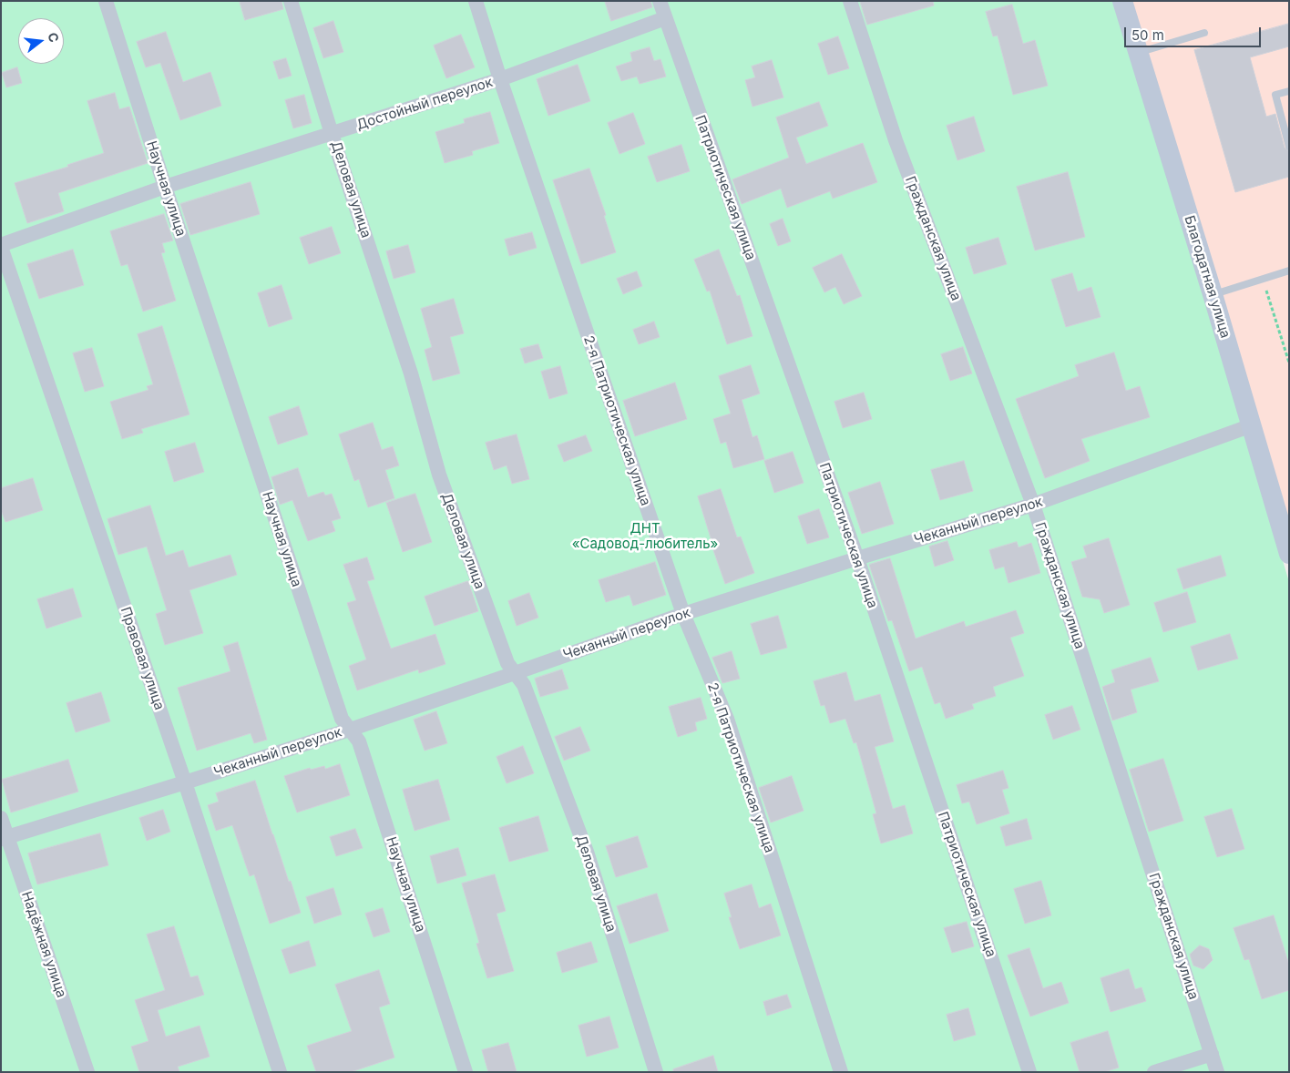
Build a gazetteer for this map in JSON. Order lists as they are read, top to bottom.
{
  "streets": {
    "street": [
      "Достойный переулок",
      "Патриотическая улица",
      "Научная улица",
      "Деловая улица",
      "Гражданская улица",
      "Благодатная улица",
      "2-я Патриотическая улица",
      "Чеканный переулок",
      "Правовая улица",
      "Надёжная улица"
    ]
  },
  "crossings": [
    ["Достойный переулок", "Патриотическая улица"],
    ["Достойный переулок", "Научная улица"],
    ["Достойный переулок", "Деловая улица"],
    ["Достойный переулок", "2-я Патриотическая улица"],
    ["Достойный переулок", "Правовая улица"],
    ["Патриотическая улица", "Чеканный переулок"],
    ["Научная улица", "Чеканный переулок"],
    ["Деловая улица", "Чеканный переулок"],
    ["Гражданская улица", "Чеканный переулок"],
    ["Благодатная улица", "Чеканный переулок"],
    ["2-я Патриотическая улица", "Чеканный переулок"],
    ["Чеканный переулок", "Правовая улица"],
    ["Чеканный переулок", "Надёжная улица"]
  ],
  "parks": ["ДНТ «Садовод-любитель»"],
  "scale_bar": "50 m",
  "north": "right"
}
